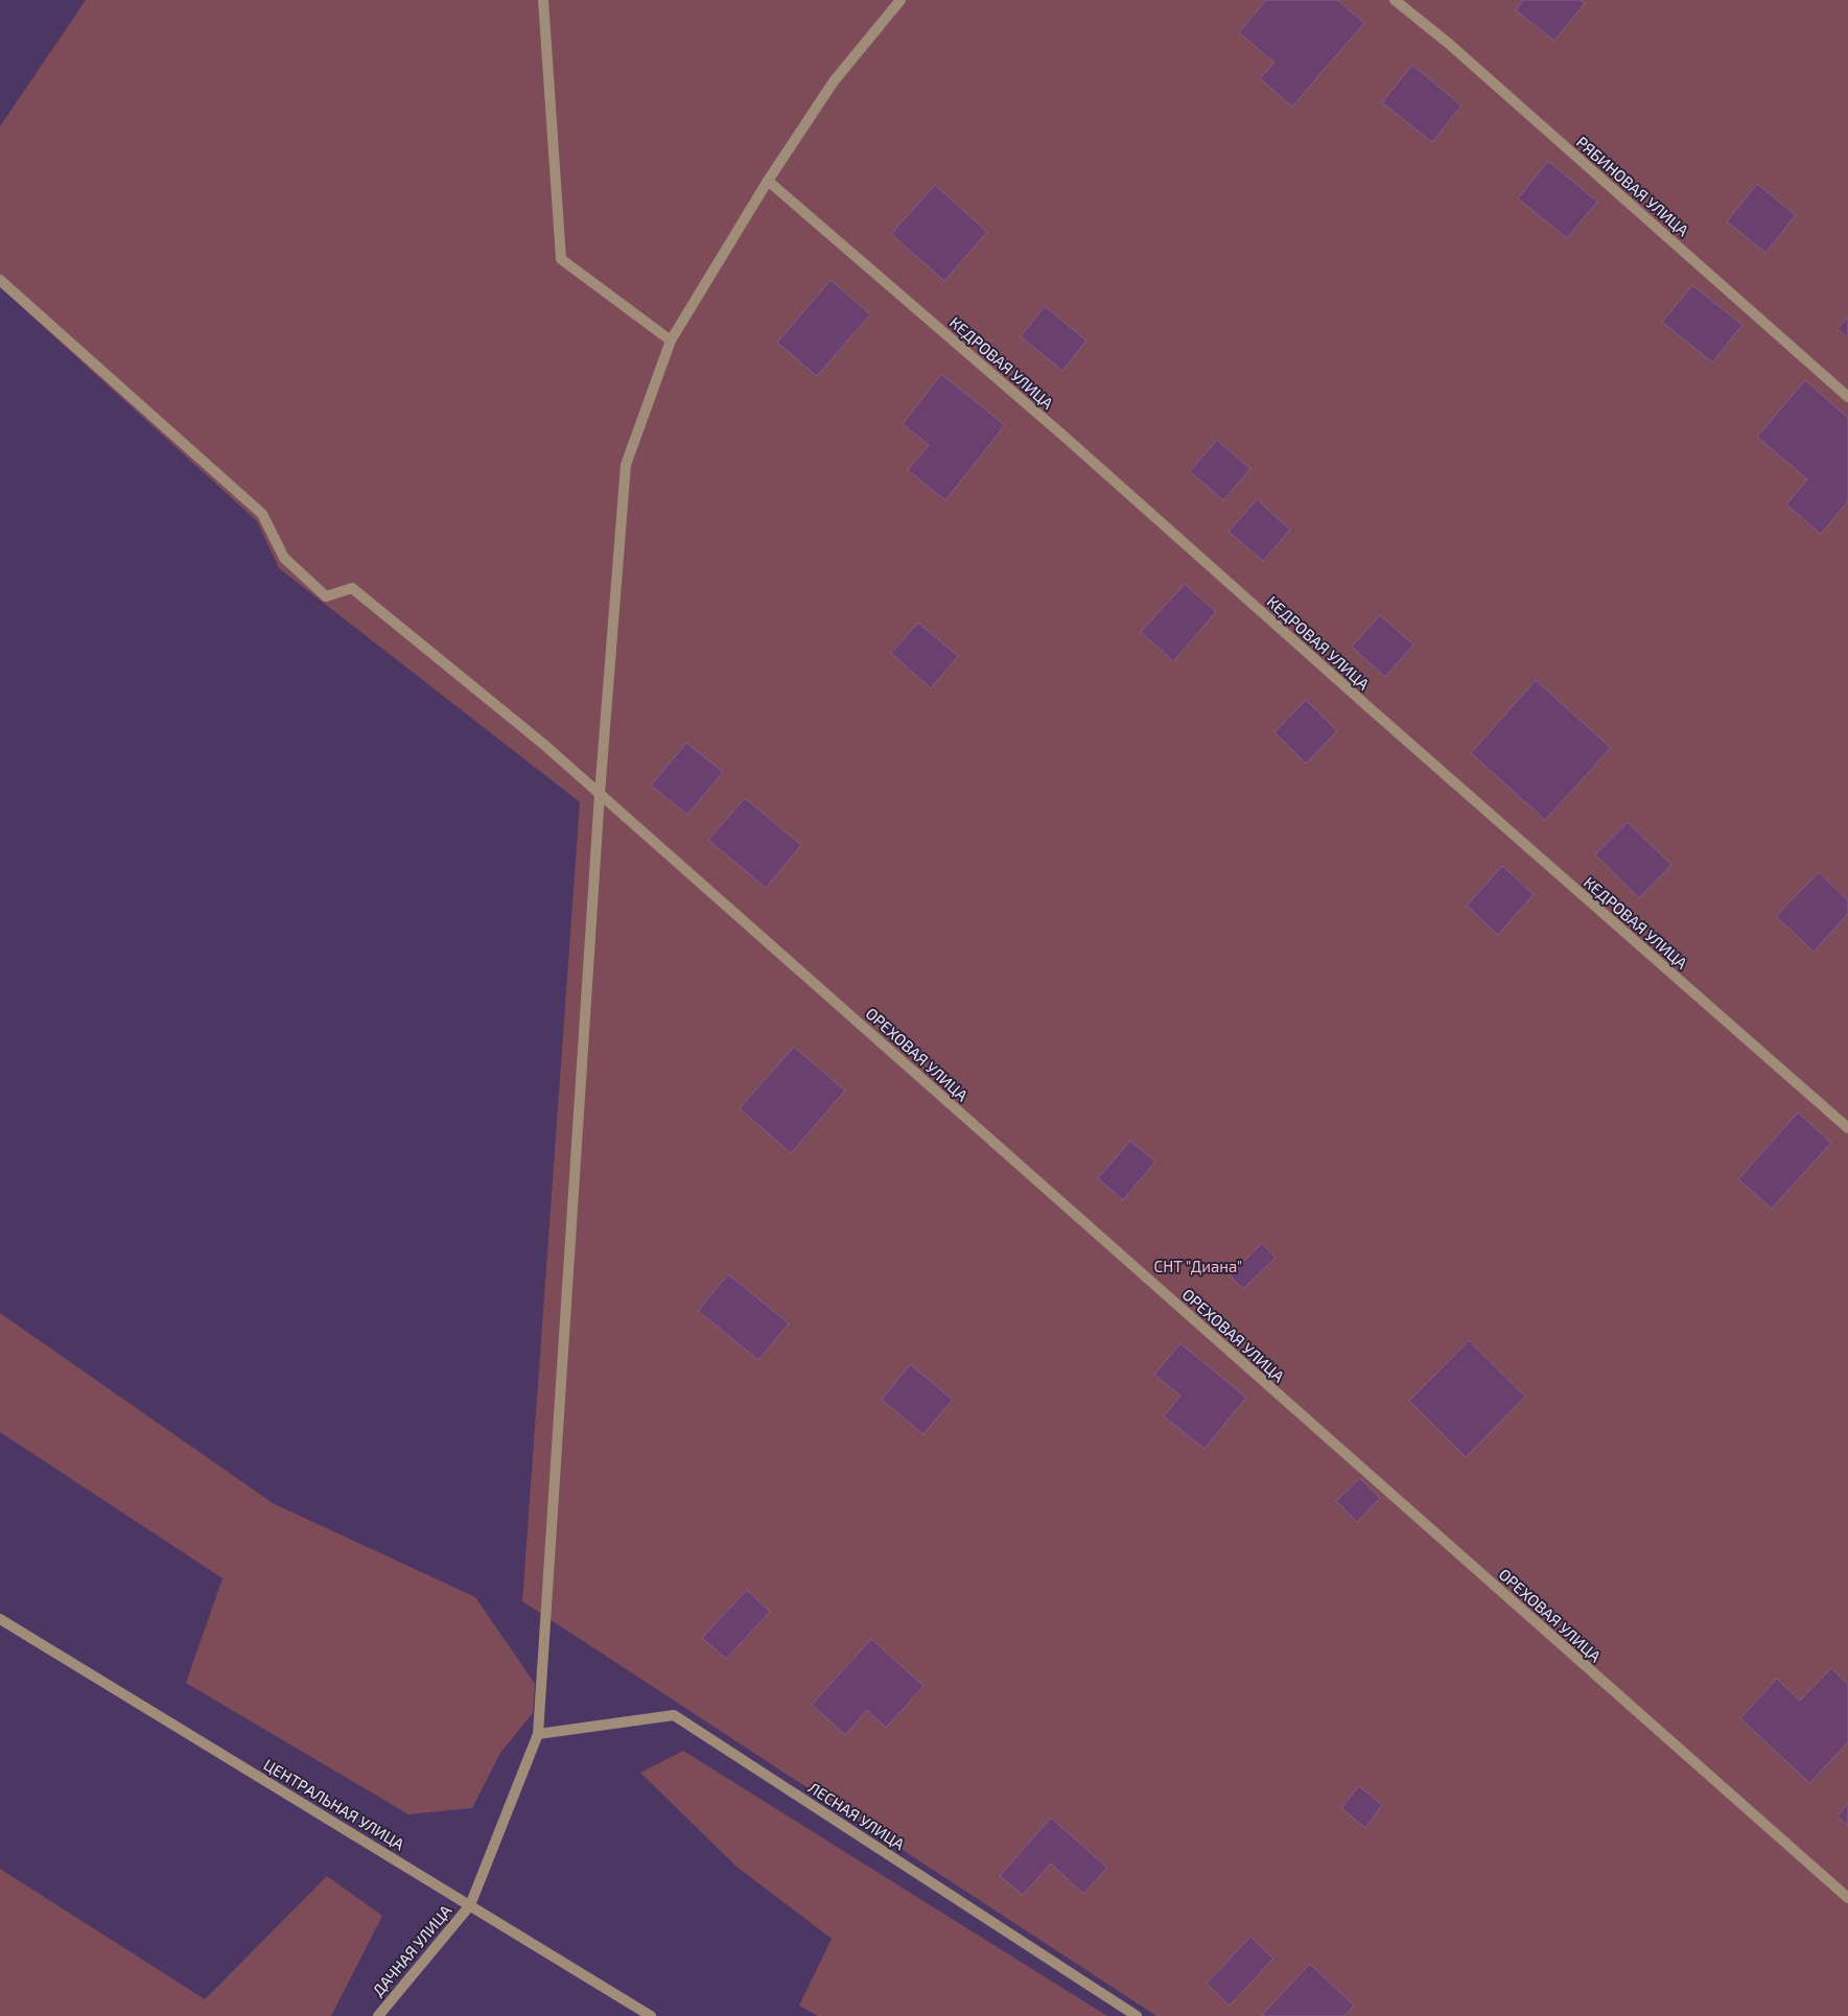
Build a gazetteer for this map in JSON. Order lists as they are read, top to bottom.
{
  "streets": {
    "street": [
      "РЯБИНОВАЯ УЛИЦА",
      "КЕДРОВАЯ УЛИЦА",
      "ОРЕХОВАЯ УЛИЦА",
      "ЦЕНТРАЛЬНАЯ УЛИЦА",
      "ЛЕСНАЯ УЛИЦА",
      "ДАЧНАЯ УЛИЦА"
    ]
  },
  "crossings": [
    ["КЕДРОВАЯ УЛИЦА", "ДАЧНАЯ УЛИЦА"],
    ["ОРЕХОВАЯ УЛИЦА", "ДАЧНАЯ УЛИЦА"],
    ["ЦЕНТРАЛЬНАЯ УЛИЦА", "ДАЧНАЯ УЛИЦА"],
    ["ЛЕСНАЯ УЛИЦА", "ДАЧНАЯ УЛИЦА"]
  ],
  "parks": ["СНТ \"Диана\""]
}
